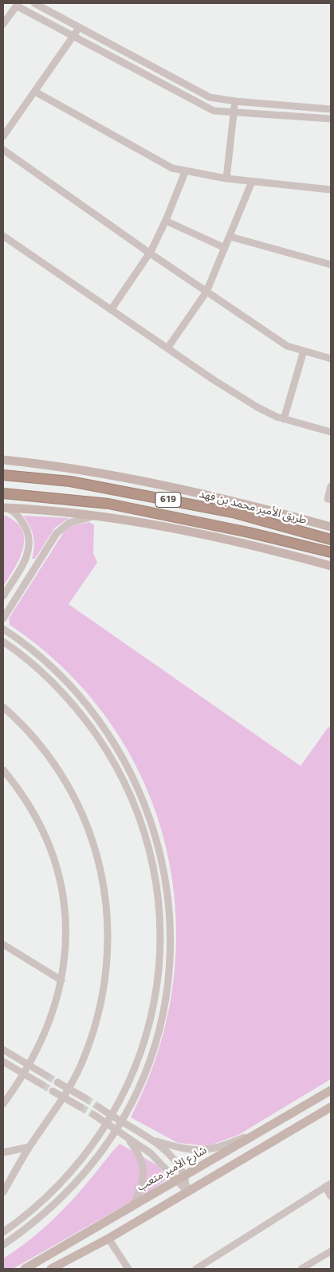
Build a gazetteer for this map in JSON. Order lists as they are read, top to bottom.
{
  "streets": {
    "highway": ["619", "طريق الأمير محمد بن فهد"],
    "main road": ["شارع الأمير متعب"]
  }
}
